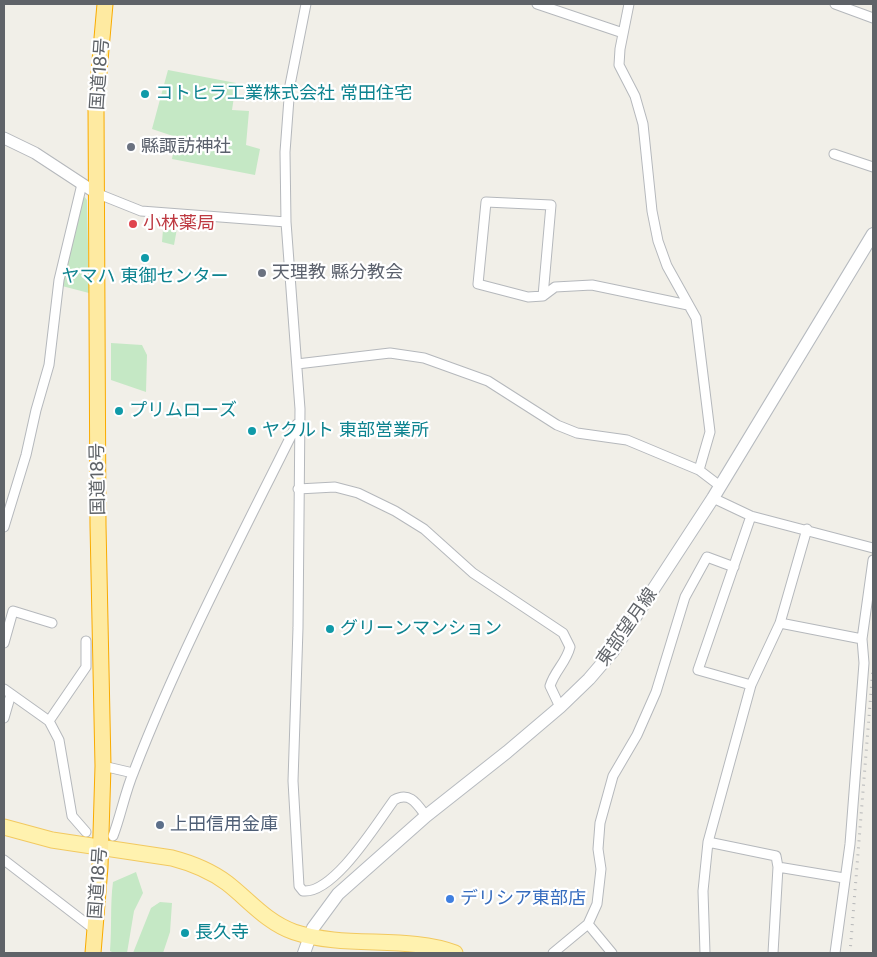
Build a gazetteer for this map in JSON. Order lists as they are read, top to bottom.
{
  "streets": {
    "highway": ["国道18号"],
    "main road": ["東部望月線"]
  },
  "places": [
    "コトヒラ工業株式会社 常田住宅",
    "縣諏訪神社",
    "小林薬局",
    "ヤマハ 東御センター",
    "天理教 縣分教会",
    "プリムローズ",
    "ヤクルト 東部営業所",
    "グリーンマンション",
    "上田信用金庫",
    "デリシア東部店",
    "長久寺"
  ]
}
